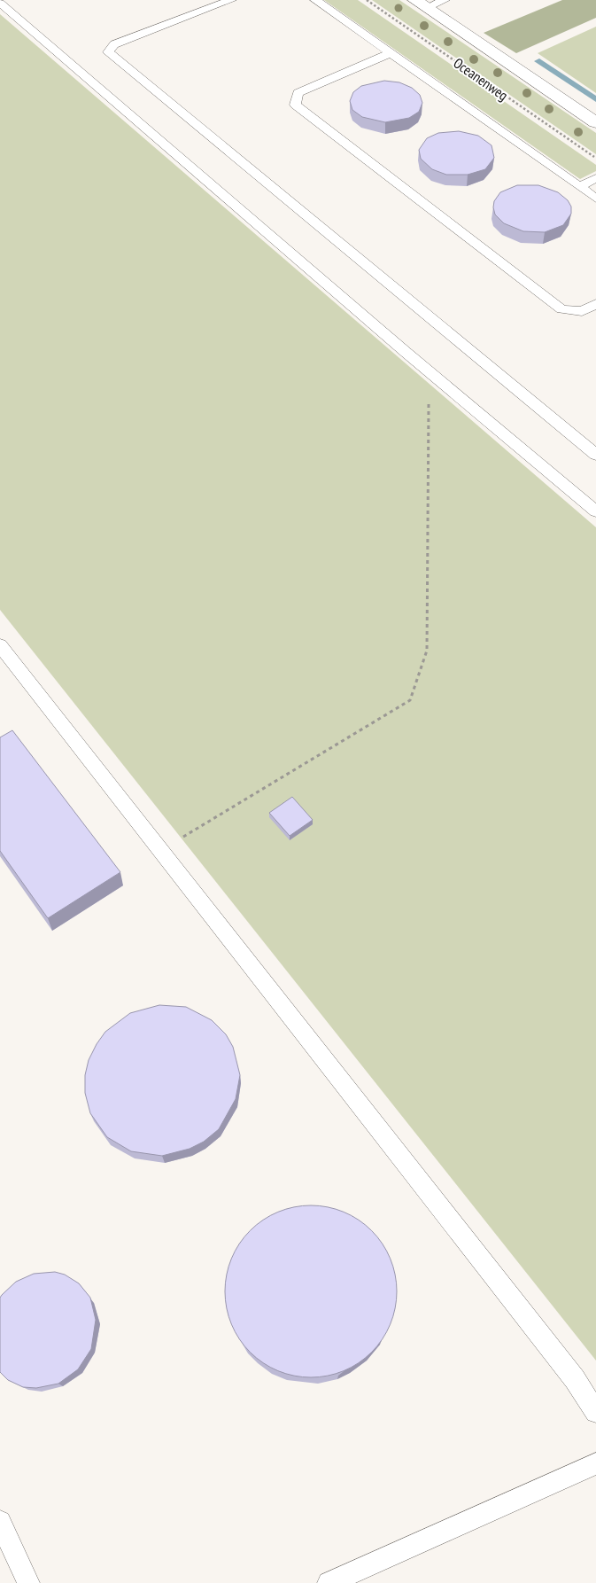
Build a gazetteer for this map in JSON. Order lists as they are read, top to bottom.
{
  "streets": {
    "street": ["Oceanenweg"]
  }
}
